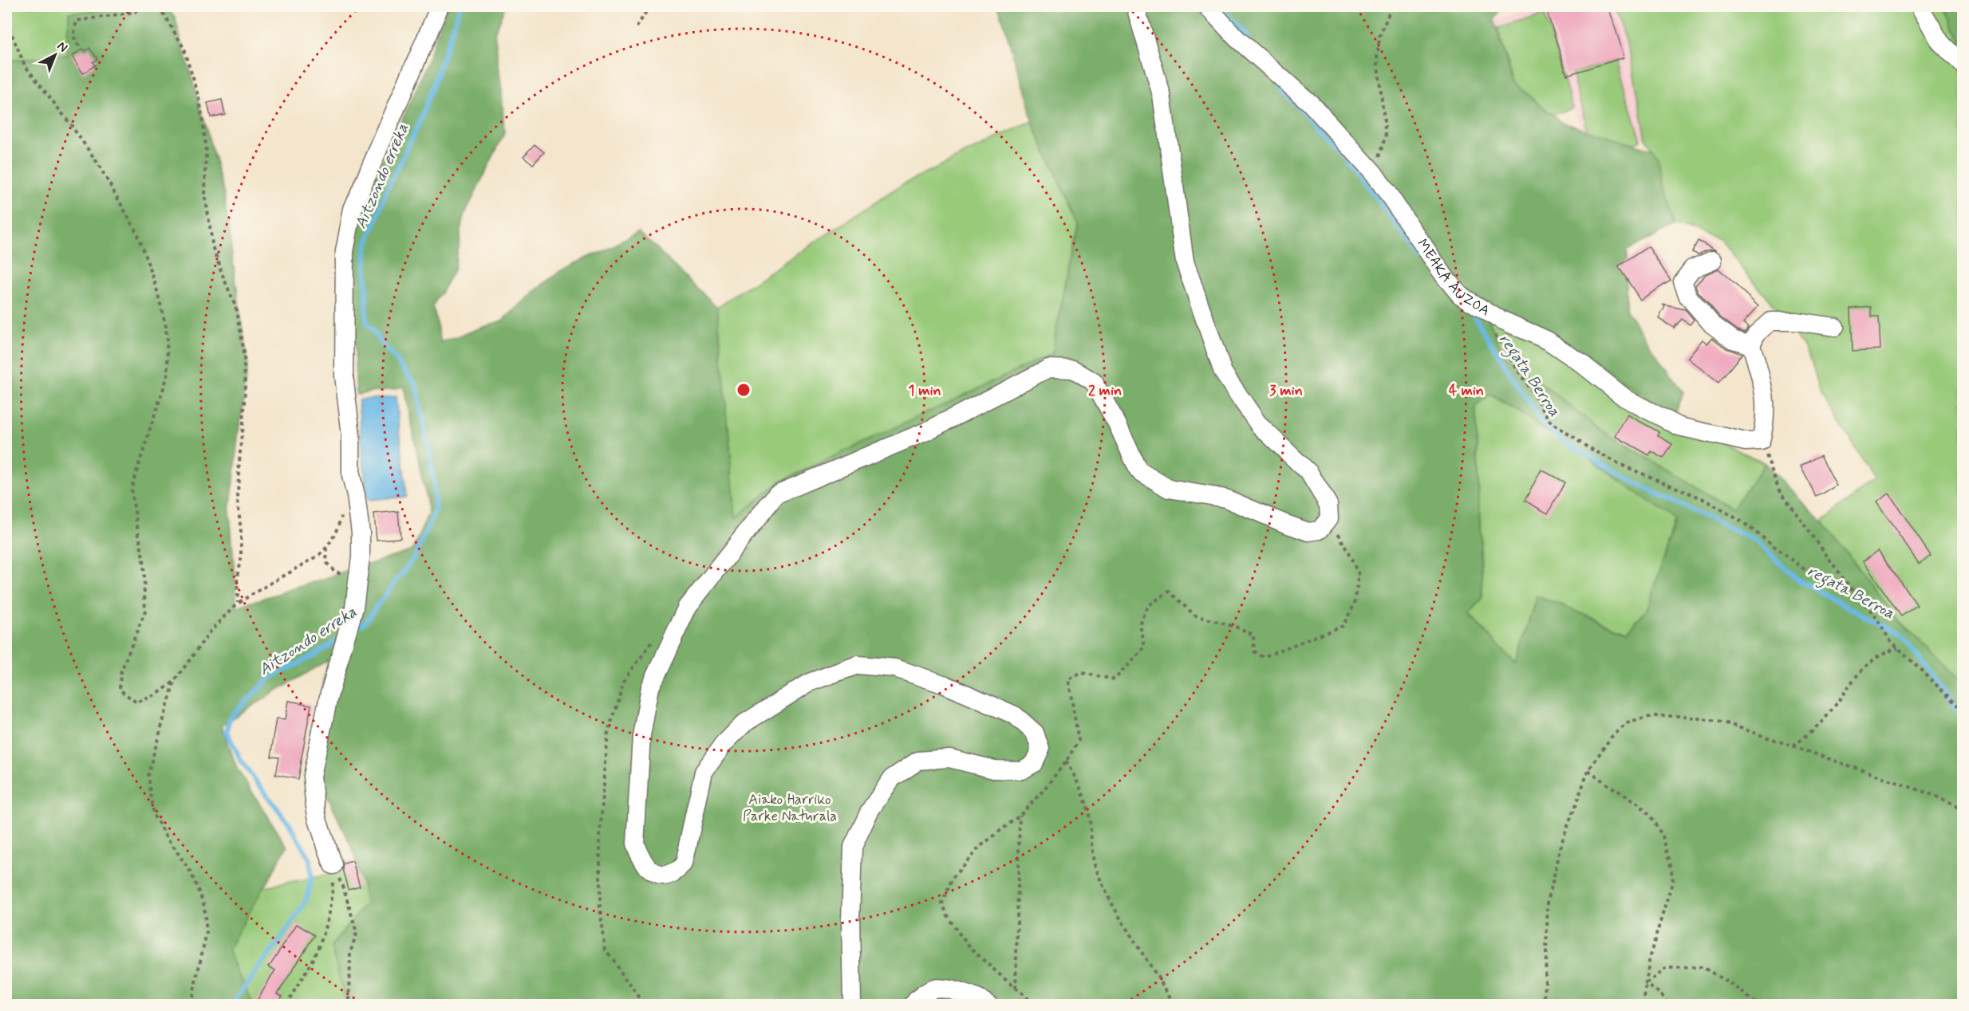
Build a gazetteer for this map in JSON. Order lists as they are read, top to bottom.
{
  "streets": {
    "street": ["MEAKA AUZOA"]
  },
  "water": ["Aitzondo erreka", "regata Berroa"],
  "parks": ["Aiako Harriko Parke Naturala"],
  "north": "top right",
  "rings": [
    "1 min",
    "2 min",
    "3 min",
    "4 min"
  ]
}
